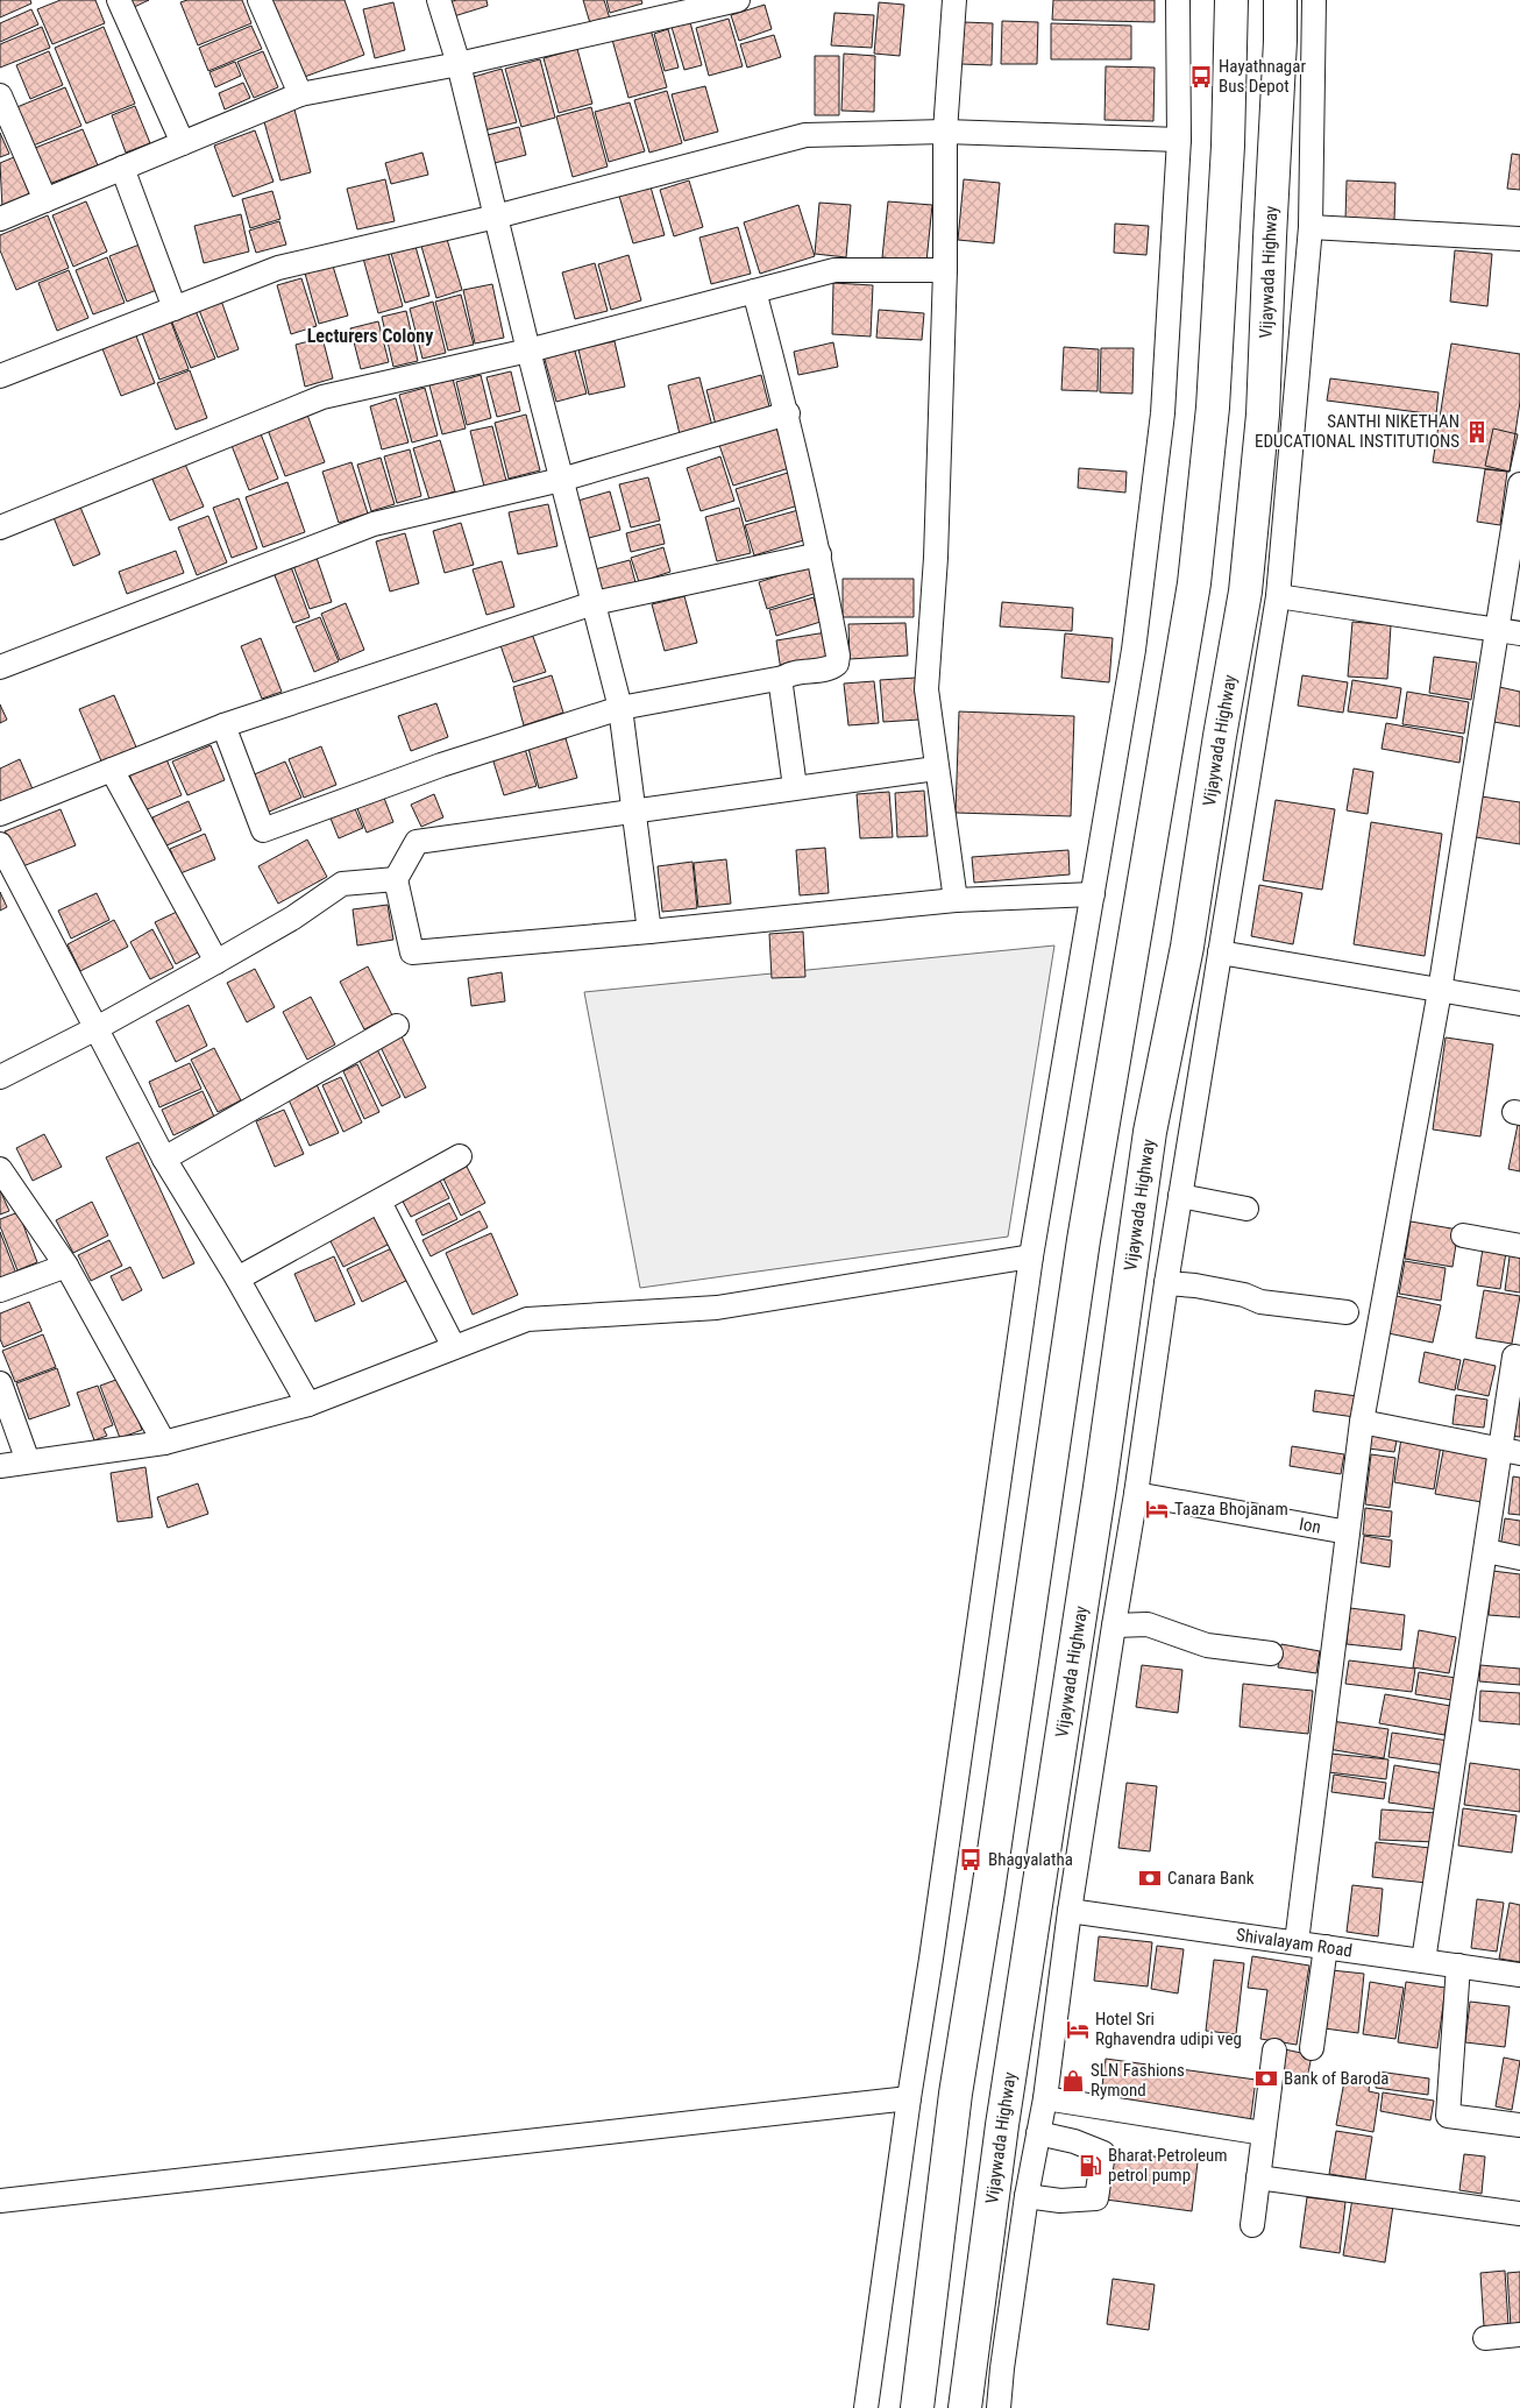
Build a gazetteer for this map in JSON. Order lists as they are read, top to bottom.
{
  "streets": {
    "highway": ["Vijaywada Highway"],
    "street": ["Ion", "Shivalayam Road"]
  },
  "districts": ["Lecturers Colony"],
  "places": {
    "bus stop": ["Hayathnagar Bus Depot", "Bhagyalatha"],
    "building": ["SANTHI NIKETHAN EDUCATIONAL INSTITUTIONS"],
    "hotel": ["Taaza Bhojanam", "Hotel Sri Rghavendra udipi veg"],
    "bank": ["Canara Bank", "Bank of Baroda"],
    "shop": ["SLN Fashions Rymond"],
    "fuel station": ["Bharat Petroleum petrol pump"]
  }
}
